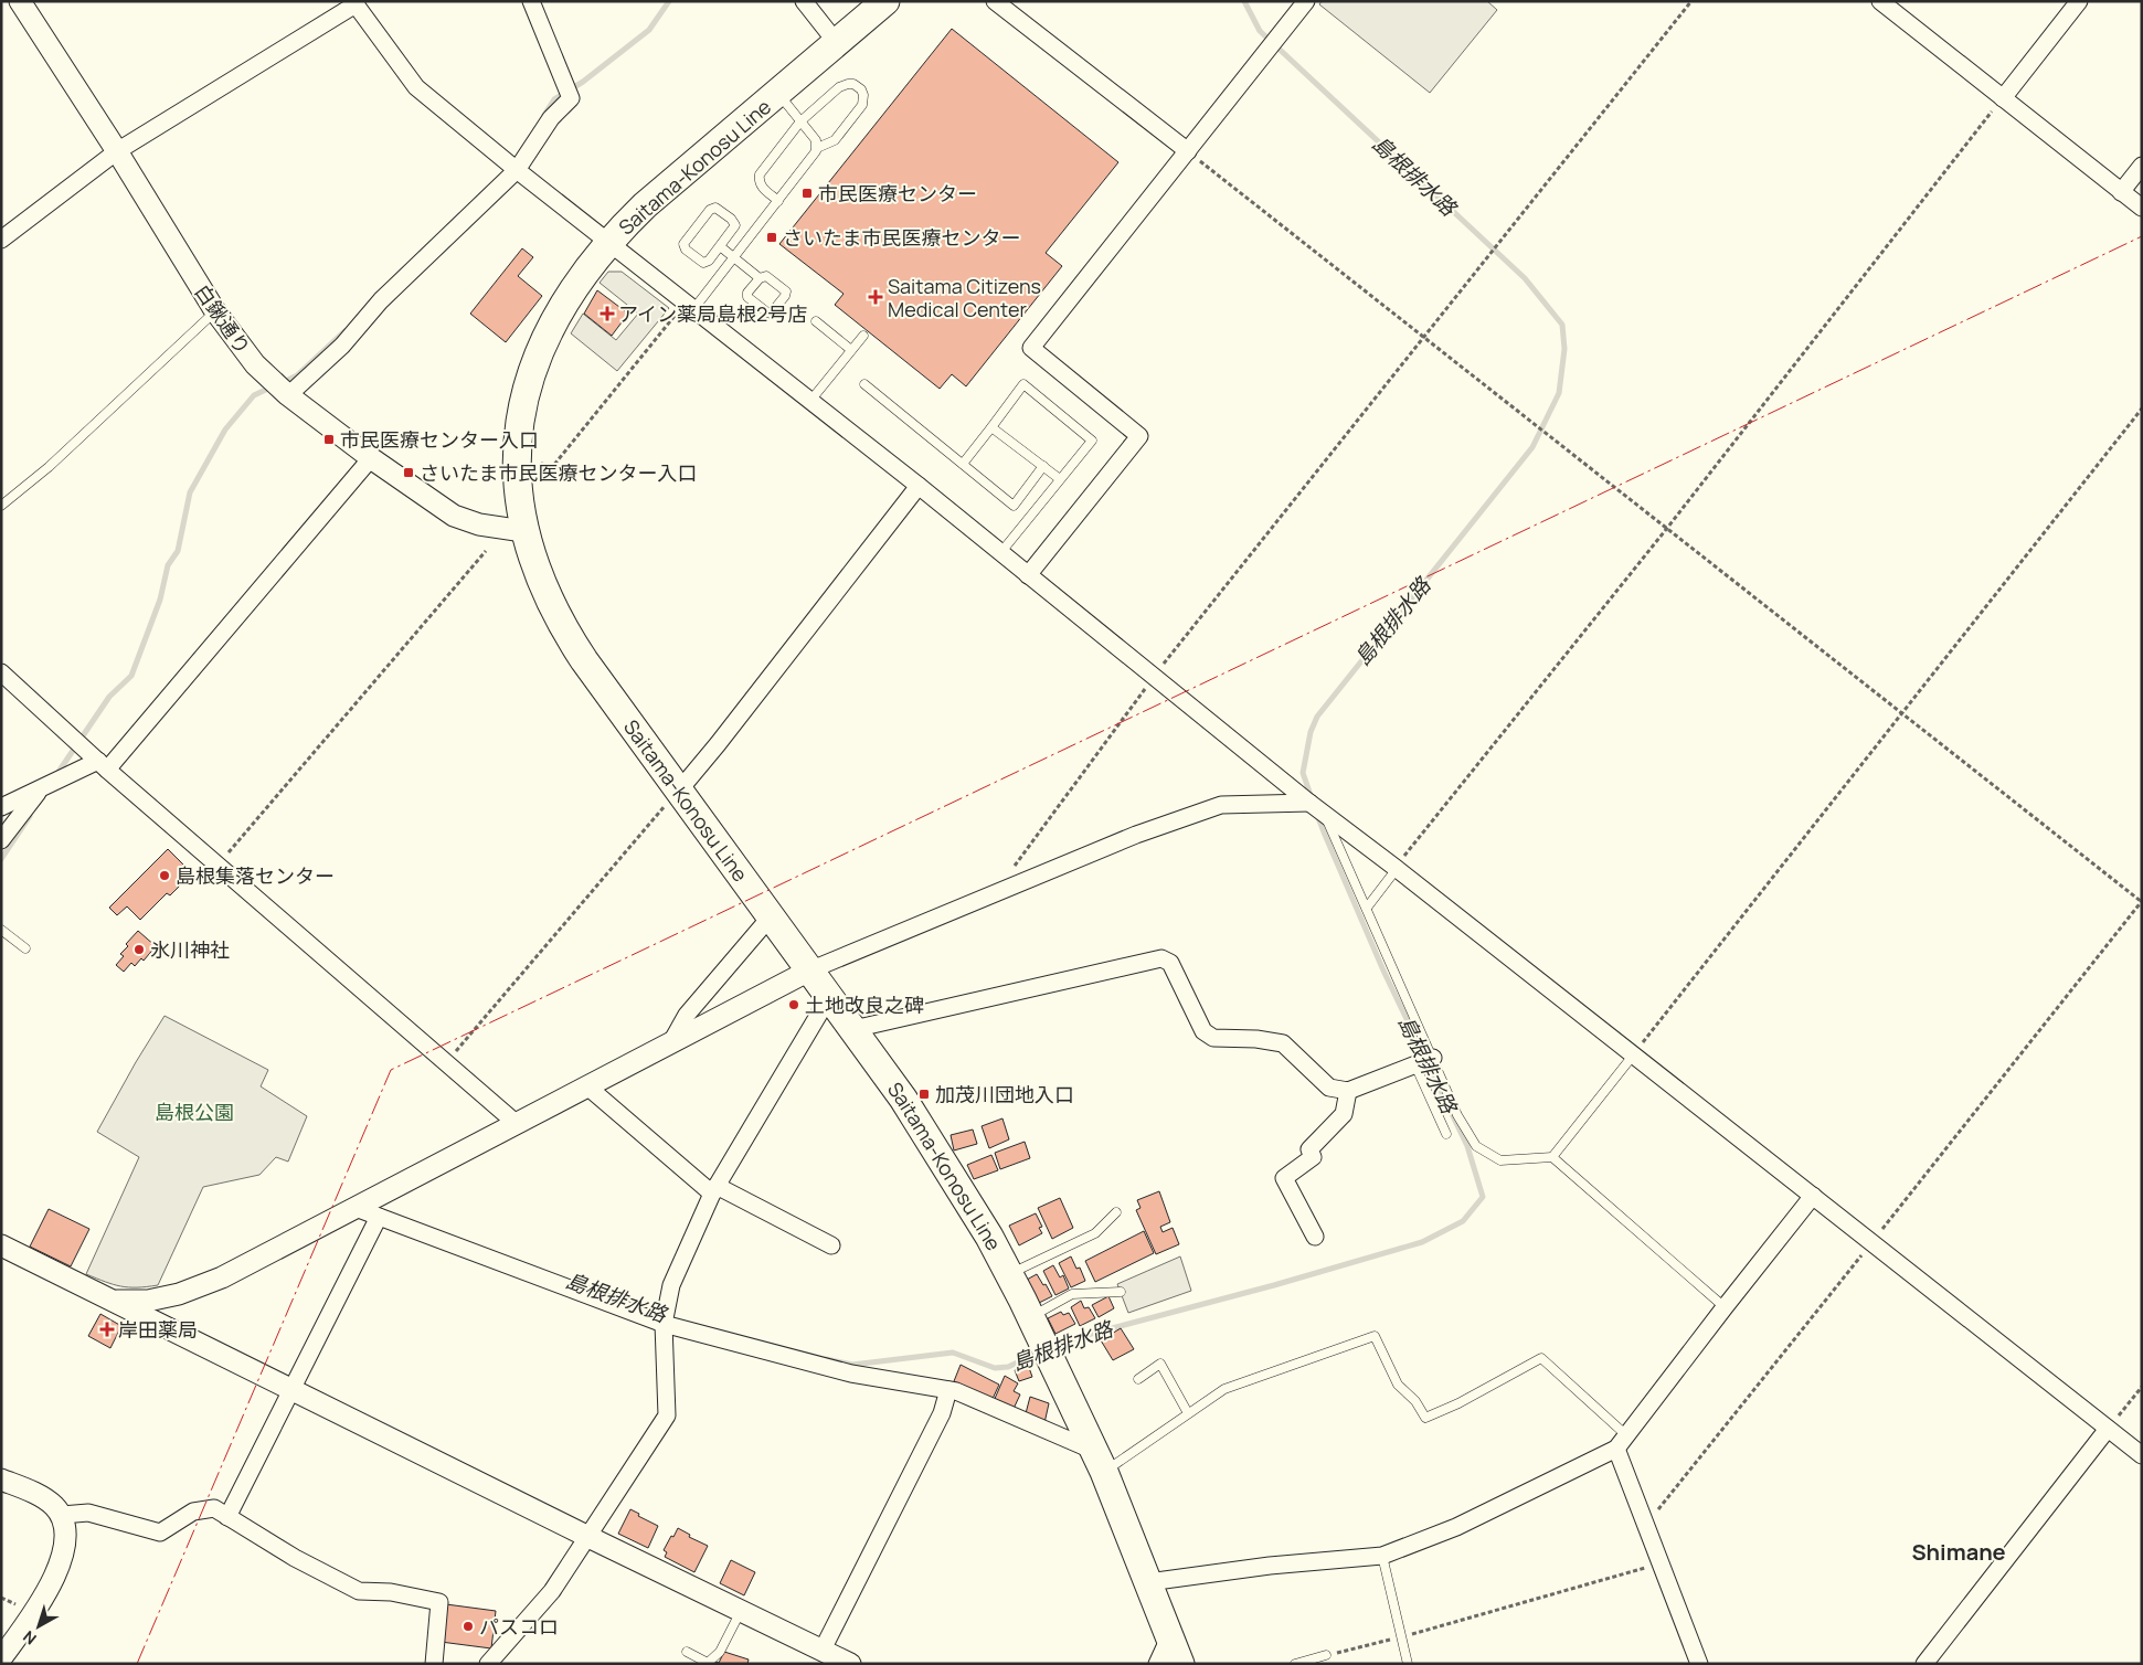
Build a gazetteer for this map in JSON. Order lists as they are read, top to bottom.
{
  "streets": {
    "main road": ["Saitama-Konosu Line"],
    "street": ["白鍬通り"]
  },
  "crossings": [
    ["Saitama-Konosu Line", "白鍬通り"]
  ],
  "districts": ["Shimane"],
  "water": ["島根排水路"],
  "parks": ["島根公園"],
  "places": {
    "transit": [
      "市民医療センター",
      "さいたま市民医療センター",
      "市民医療センター入口",
      "さいたま市民医療センター入口",
      "加茂川団地入口"
    ],
    "health": ["Saitama Citizens Medical Center", "アイン薬局島根2号店", "岸田薬局"],
    "other": [
      "島根集落センター",
      "氷川神社",
      "土地改良之碑",
      "パスコロ"
    ]
  },
  "north": "bottom left"
}
